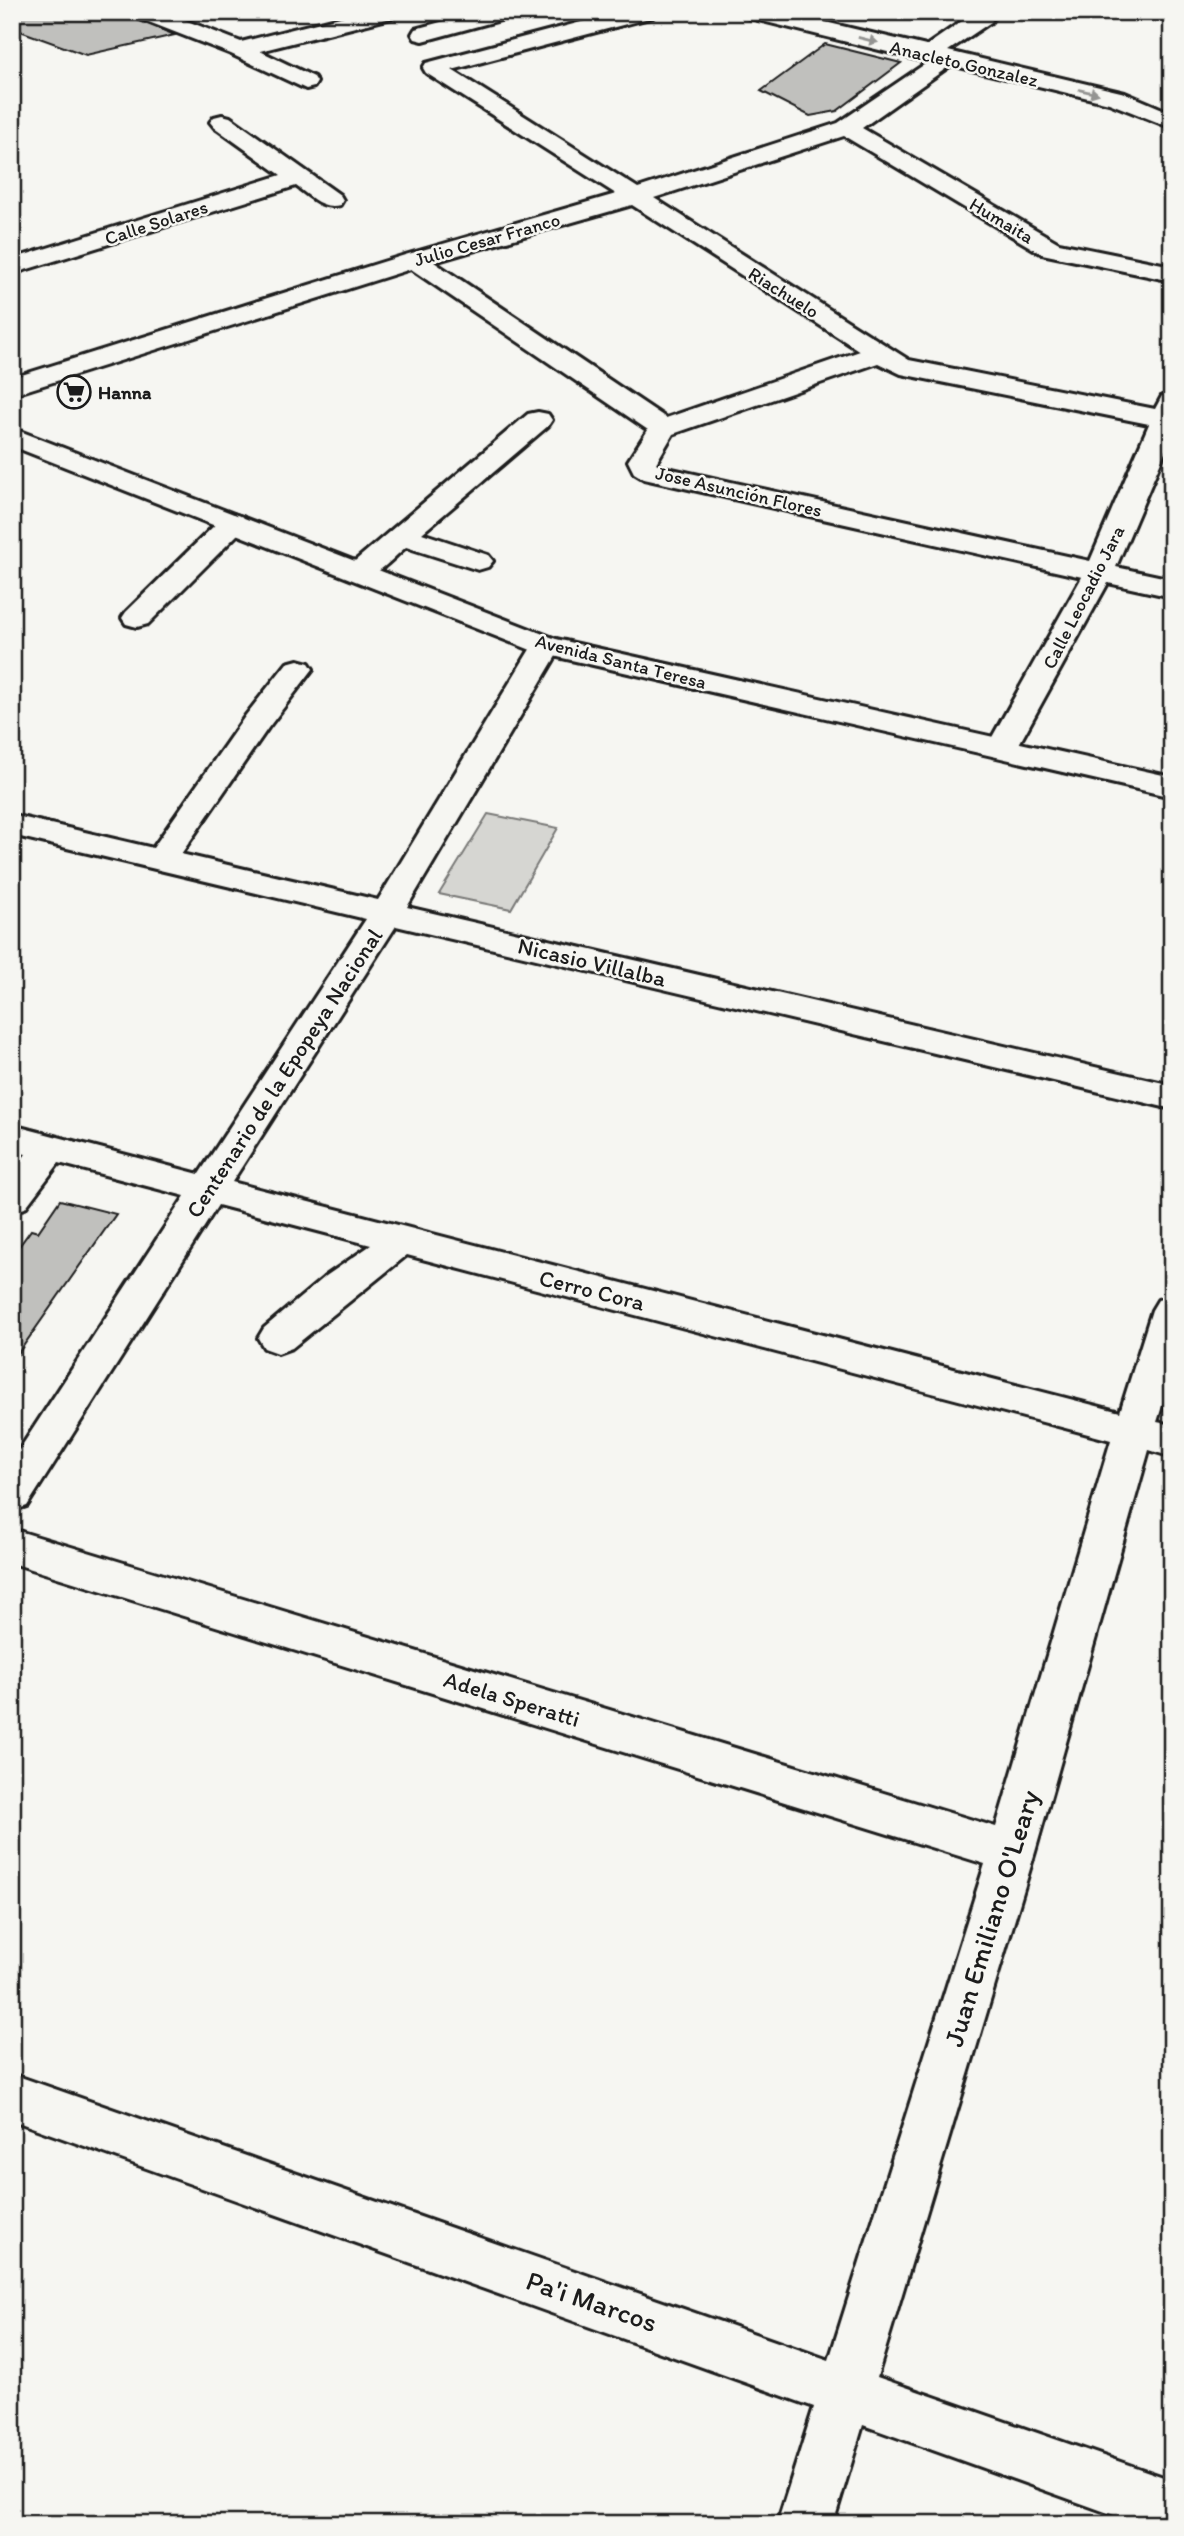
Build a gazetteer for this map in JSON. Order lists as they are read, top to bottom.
{
  "streets": {
    "street": [
      "Anacleto Gonzalez",
      "Humaita",
      "Calle Solares",
      "Julio Cesar Franco",
      "Riachuelo",
      "Jose Asunción Flores",
      "Calle Leocadio Jara",
      "Avenida Santa Teresa",
      "Nicasio Villalba",
      "Centenario de la Epopeya Nacional",
      "Cerro Cora",
      "Adela Speratti",
      "Juan Emiliano O'Leary",
      "Pa'i Marcos"
    ]
  },
  "crossings": [
    ["Anacleto Gonzalez", "Julio Cesar Franco"],
    ["Humaita", "Julio Cesar Franco"],
    ["Julio Cesar Franco", "Riachuelo"],
    ["Julio Cesar Franco", "Jose Asunción Flores"],
    ["Riachuelo", "Calle Leocadio Jara"],
    ["Jose Asunción Flores", "Calle Leocadio Jara"],
    ["Calle Leocadio Jara", "Avenida Santa Teresa"],
    ["Avenida Santa Teresa", "Centenario de la Epopeya Nacional"],
    ["Nicasio Villalba", "Centenario de la Epopeya Nacional"],
    ["Centenario de la Epopeya Nacional", "Cerro Cora"],
    ["Cerro Cora", "Juan Emiliano O'Leary"],
    ["Adela Speratti", "Juan Emiliano O'Leary"],
    ["Juan Emiliano O'Leary", "Pa'i Marcos"]
  ],
  "one_way": ["Anacleto Gonzalez"],
  "places": {
    "supermarket": ["Hanna"]
  }
}
